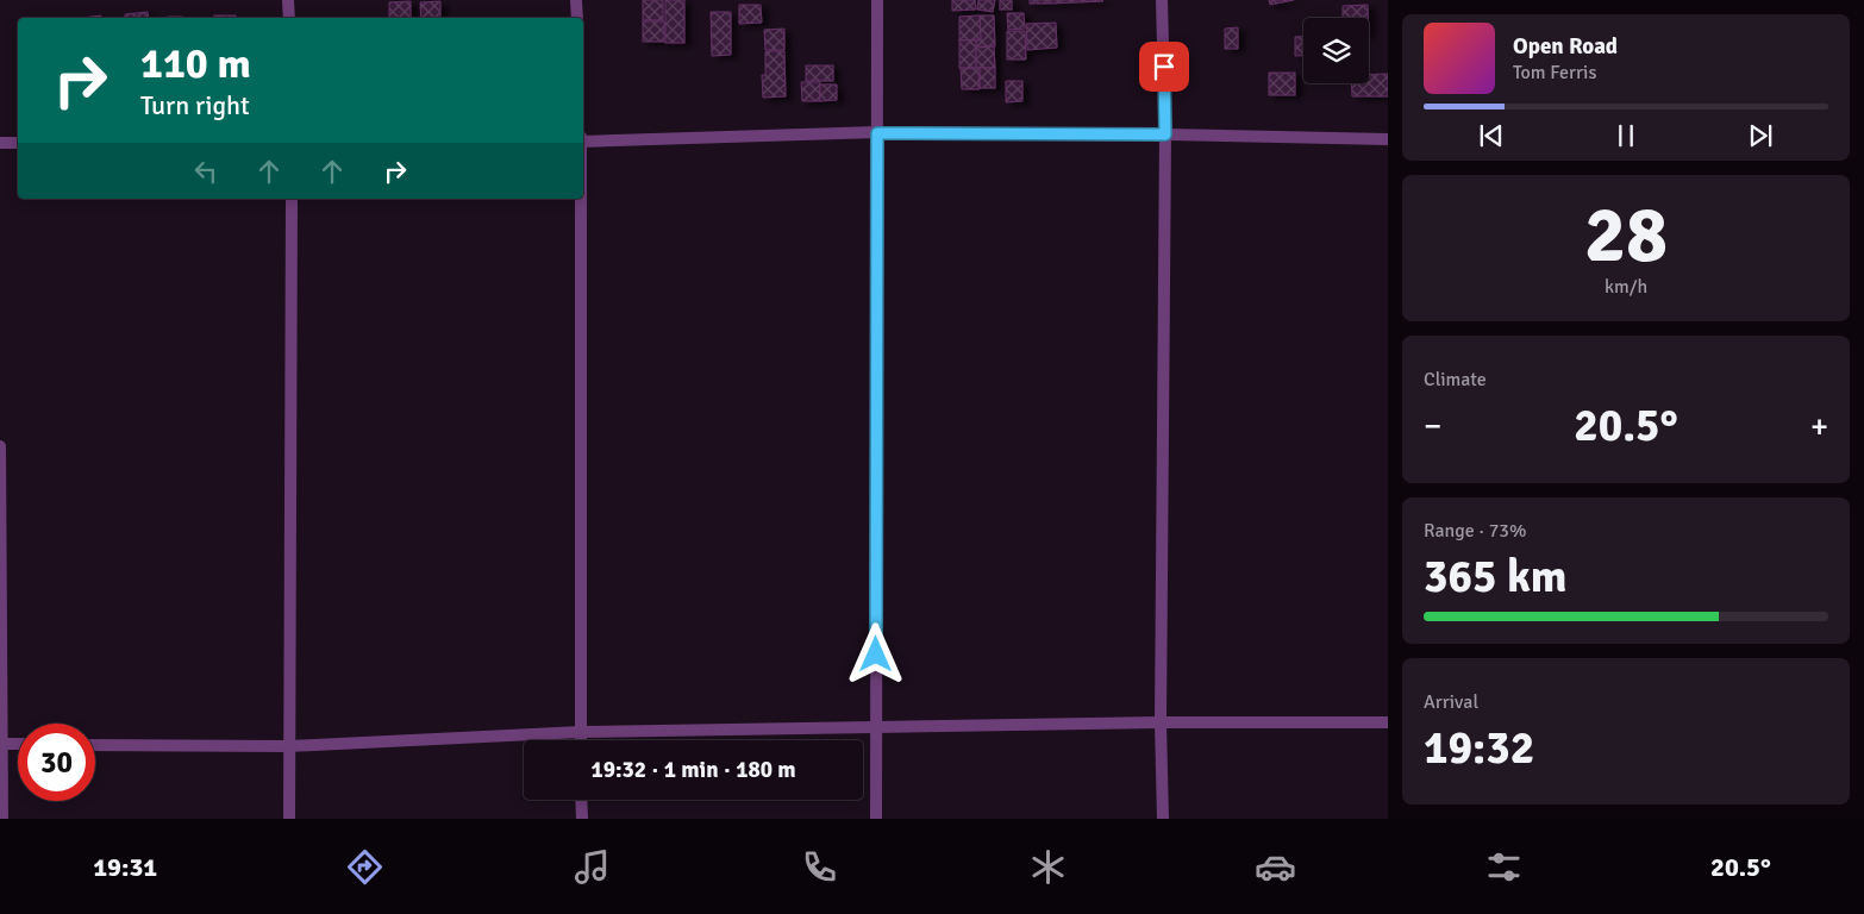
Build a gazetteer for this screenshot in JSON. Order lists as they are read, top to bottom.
{
  "page": {
    "turn": ["110 m", "Turn right"],
    "song": ["Open Road", "Tom Ferris"],
    "tile": [
      ["28", "km/h"],
      "Climate",
      ["Range · 73%", "365 km"],
      ["Arrival", "19:32"]
    ],
    "heat": ["−", "20.5°", "+"],
    "limit": "30",
    "trip": "19:32 · 1 min · 180 m",
    "tabs": ["19:31", "20.5°"]
  }
}
